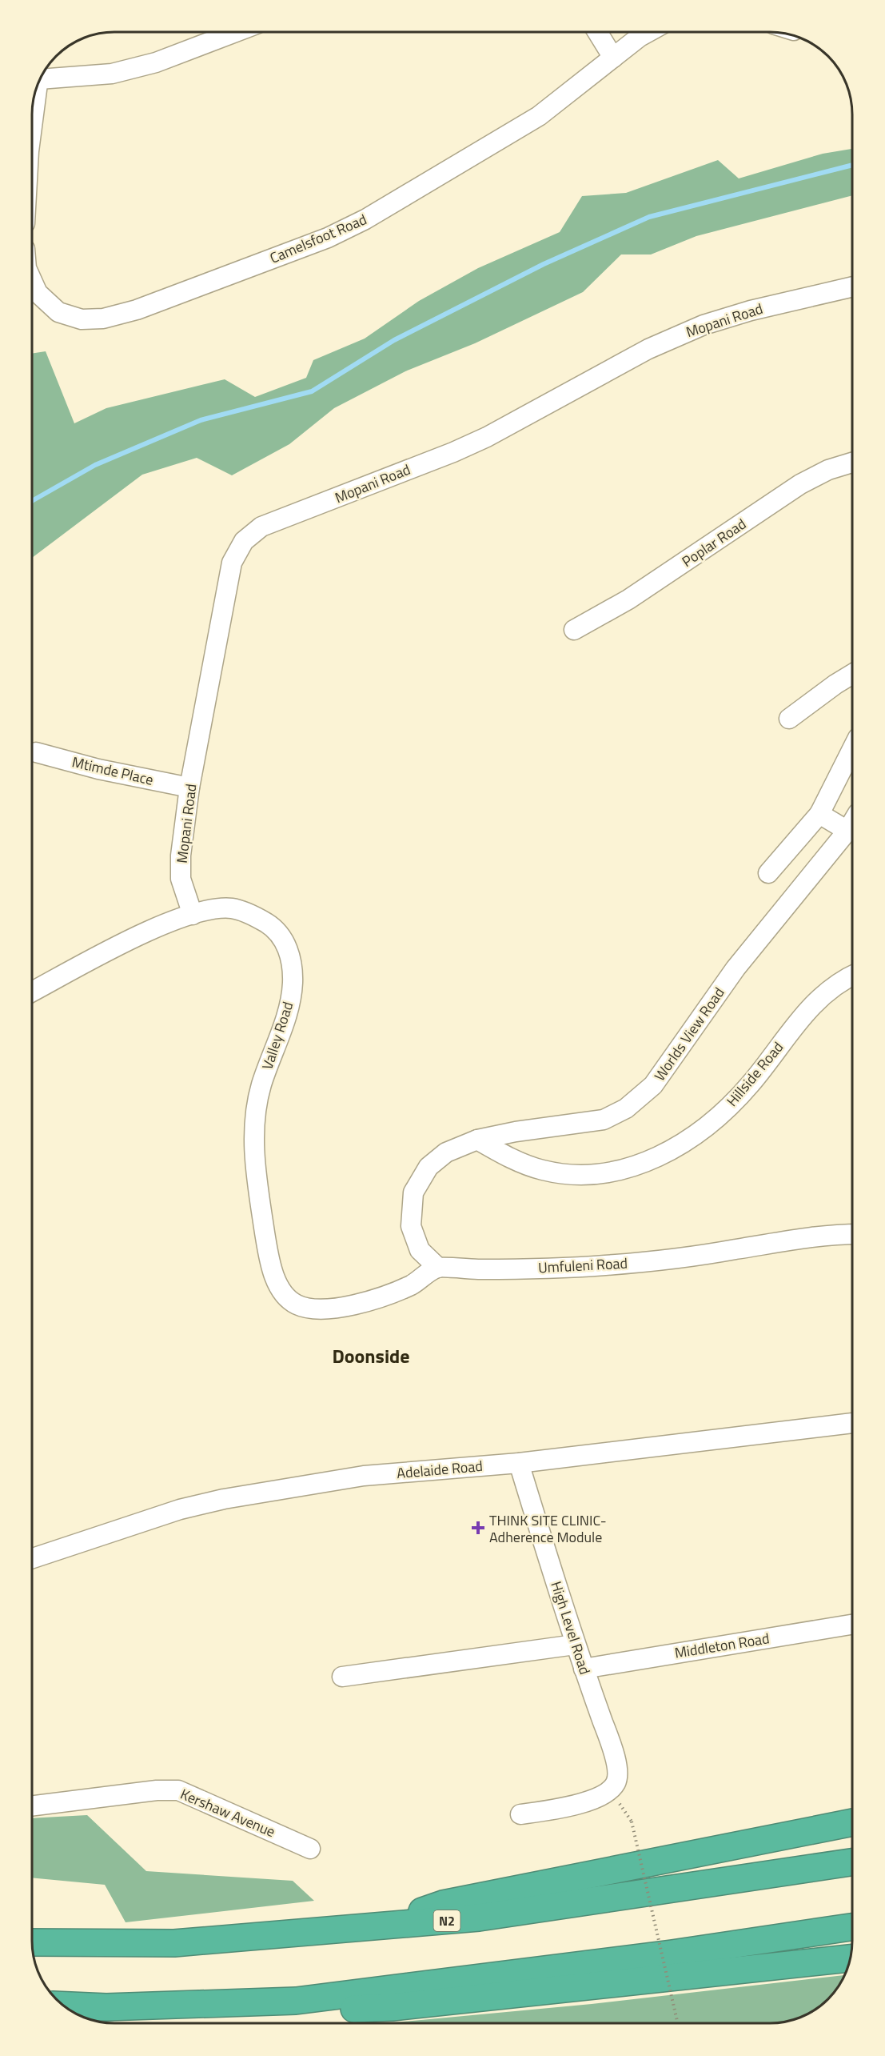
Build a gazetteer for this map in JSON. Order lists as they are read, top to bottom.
{
  "streets": {
    "highway": ["N2"],
    "street": [
      "Camelsfoot Road",
      "Mopani Road",
      "Poplar Road",
      "Mtimde Place",
      "Worlds View Road",
      "Valley Road",
      "Hillside Road",
      "Umfuleni Road",
      "Adelaide Road",
      "High Level Road",
      "Middleton Road",
      "Kershaw Avenue"
    ]
  },
  "crossings": [
    ["Mopani Road", "Mtimde Place"],
    ["Mopani Road", "Valley Road"],
    ["Worlds View Road", "Valley Road"],
    ["Worlds View Road", "Hillside Road"],
    ["Worlds View Road", "Umfuleni Road"],
    ["Valley Road", "Umfuleni Road"],
    ["Adelaide Road", "High Level Road"],
    ["High Level Road", "Middleton Road"]
  ],
  "districts": ["Doonside"],
  "places": {
    "health": ["THINK SITE CLINIC- Adherence Module"]
  }
}
